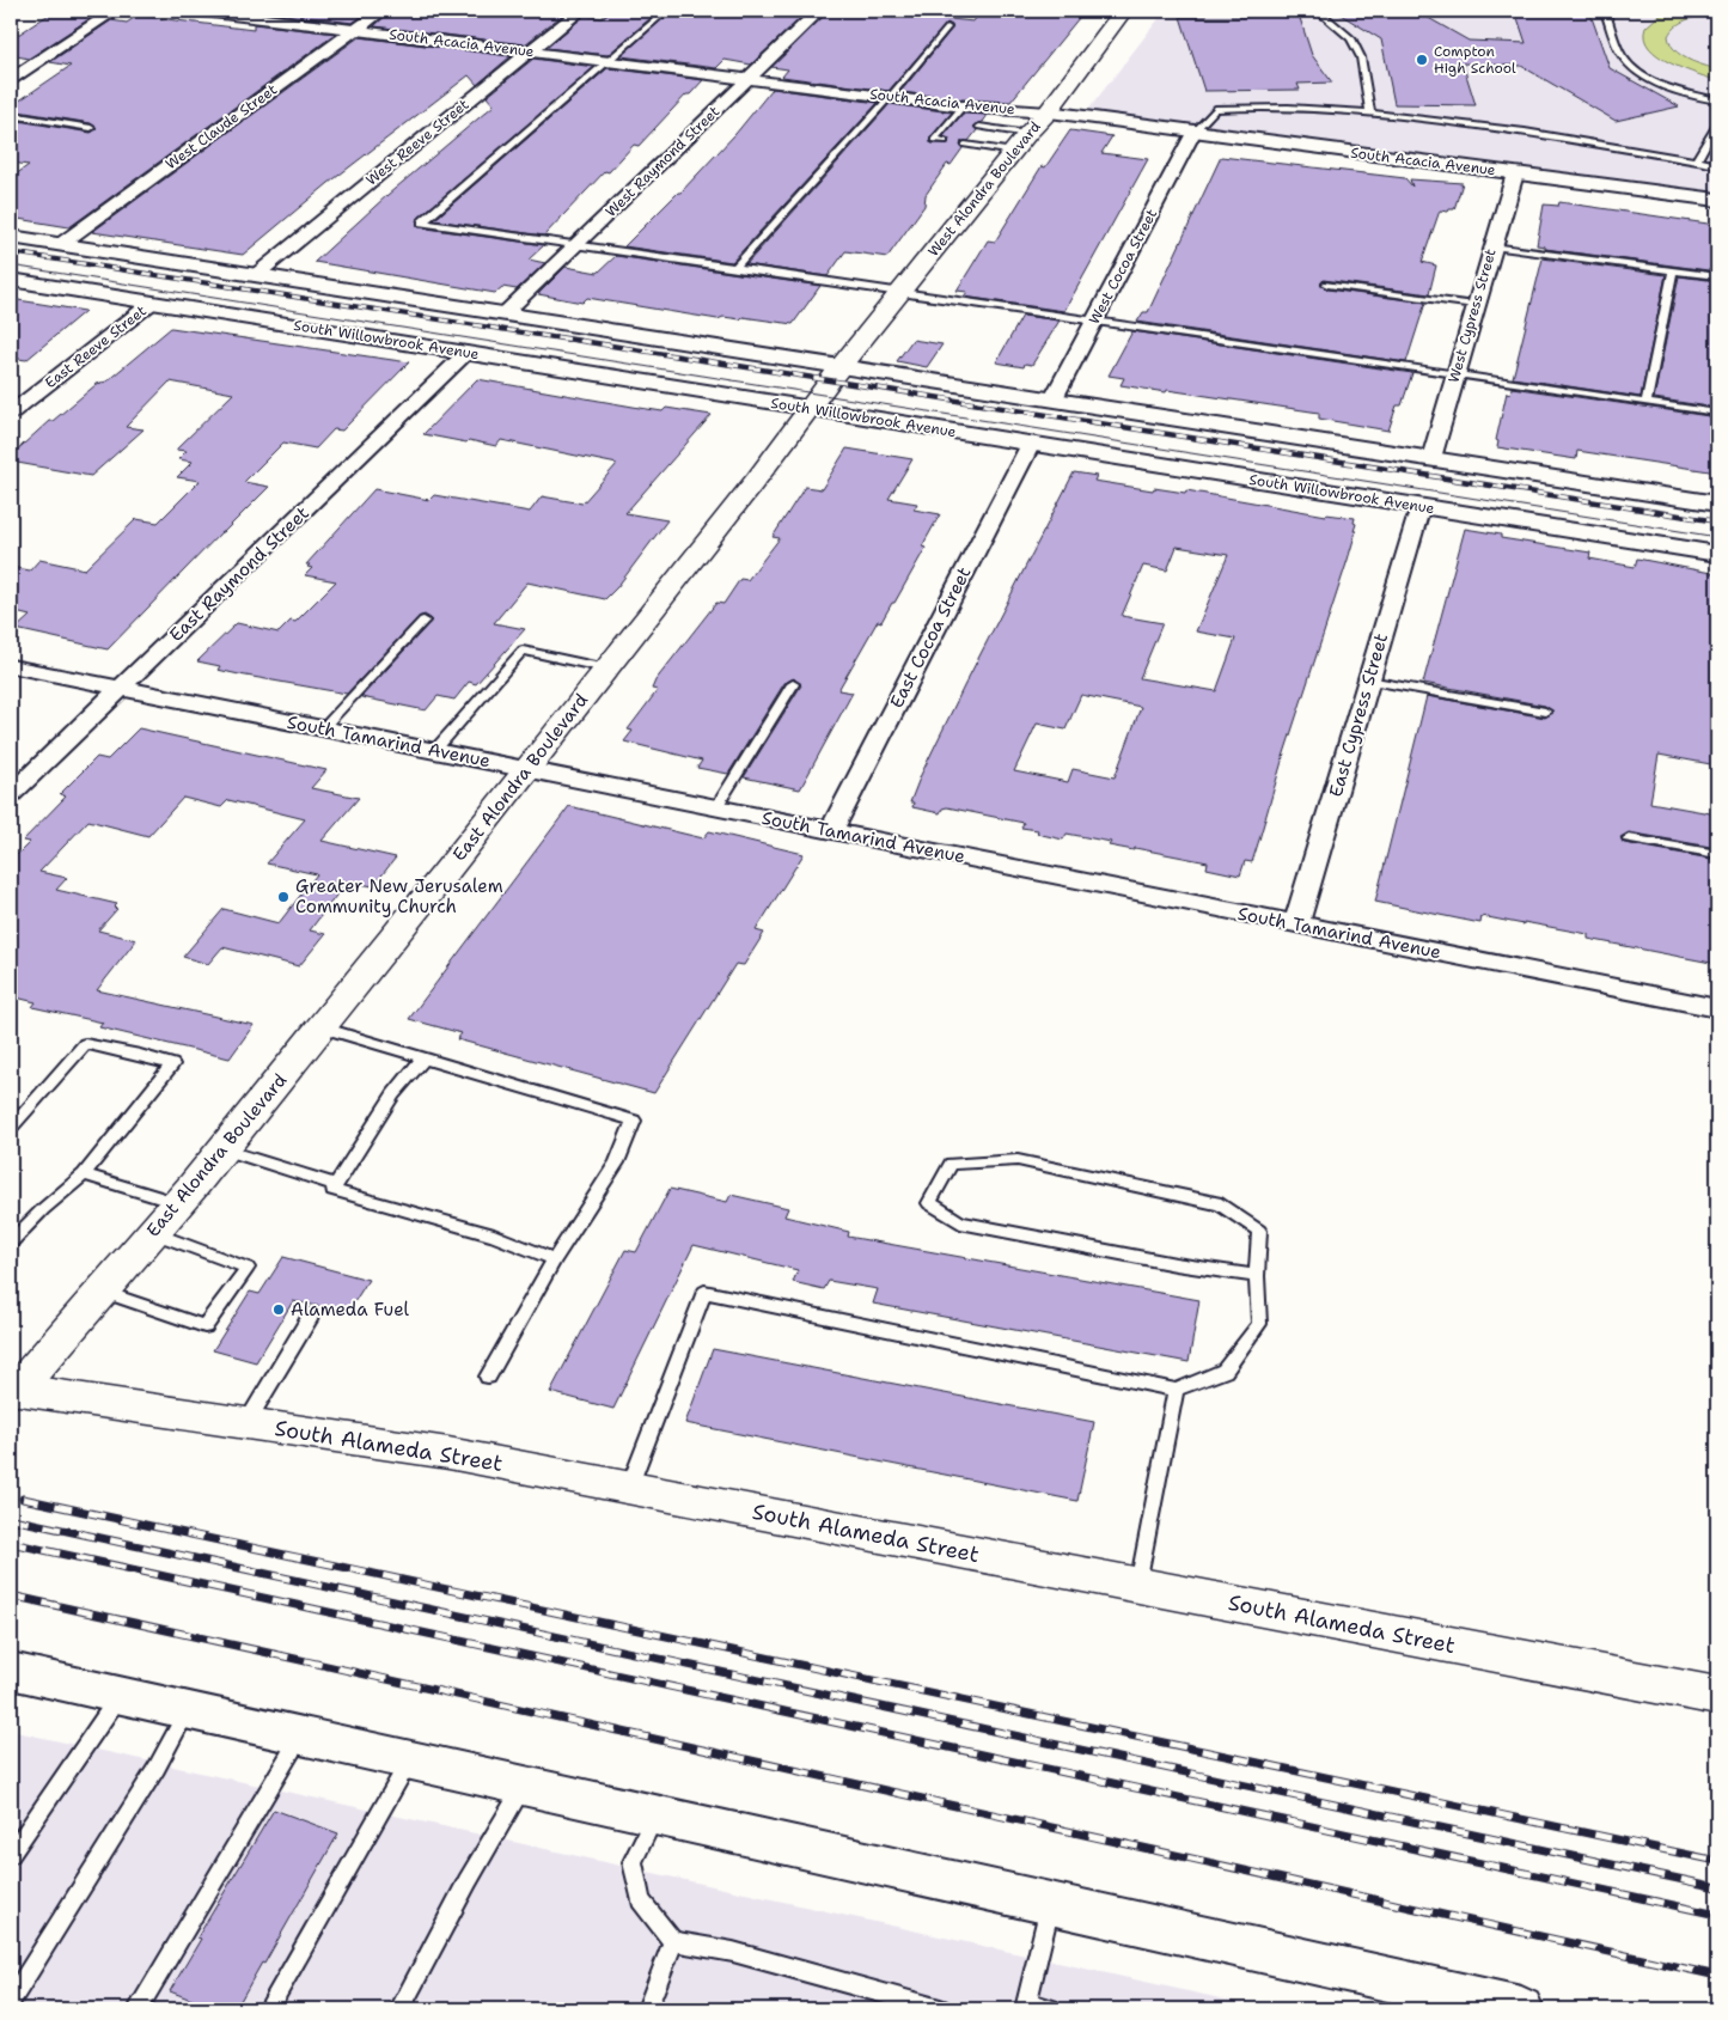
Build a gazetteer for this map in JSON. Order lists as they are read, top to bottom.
{
  "streets": {
    "main road": ["West Alondra Boulevard", "East Alondra Boulevard", "South Alameda Street"],
    "street": [
      "South Acacia Avenue",
      "West Claude Street",
      "West Reeve Street",
      "West Raymond Street",
      "West Cocoa Street",
      "West Cypress Street",
      "South Willowbrook Avenue",
      "East Reeve Street",
      "East Raymond Street",
      "East Cocoa Street",
      "East Cypress Street",
      "South Tamarind Avenue"
    ]
  },
  "crossings": [
    ["South Acacia Avenue", "West Claude Street"],
    ["South Acacia Avenue", "West Reeve Street"],
    ["South Acacia Avenue", "West Raymond Street"],
    ["South Acacia Avenue", "West Alondra Boulevard"],
    ["South Acacia Avenue", "West Cocoa Street"],
    ["South Acacia Avenue", "West Cypress Street"],
    ["West Alondra Boulevard", "East Alondra Boulevard"],
    ["South Willowbrook Avenue", "East Reeve Street"],
    ["South Willowbrook Avenue", "East Raymond Street"],
    ["South Willowbrook Avenue", "East Cocoa Street"],
    ["South Willowbrook Avenue", "East Cypress Street"],
    ["South Willowbrook Avenue", "East Alondra Boulevard"],
    ["East Raymond Street", "South Tamarind Avenue"],
    ["East Cocoa Street", "South Tamarind Avenue"],
    ["East Cypress Street", "South Tamarind Avenue"],
    ["South Tamarind Avenue", "East Alondra Boulevard"],
    ["East Alondra Boulevard", "South Alameda Street"]
  ],
  "places": ["Compton High School", "Greater New Jerusalem Community Church", "Alameda Fuel"]
}
